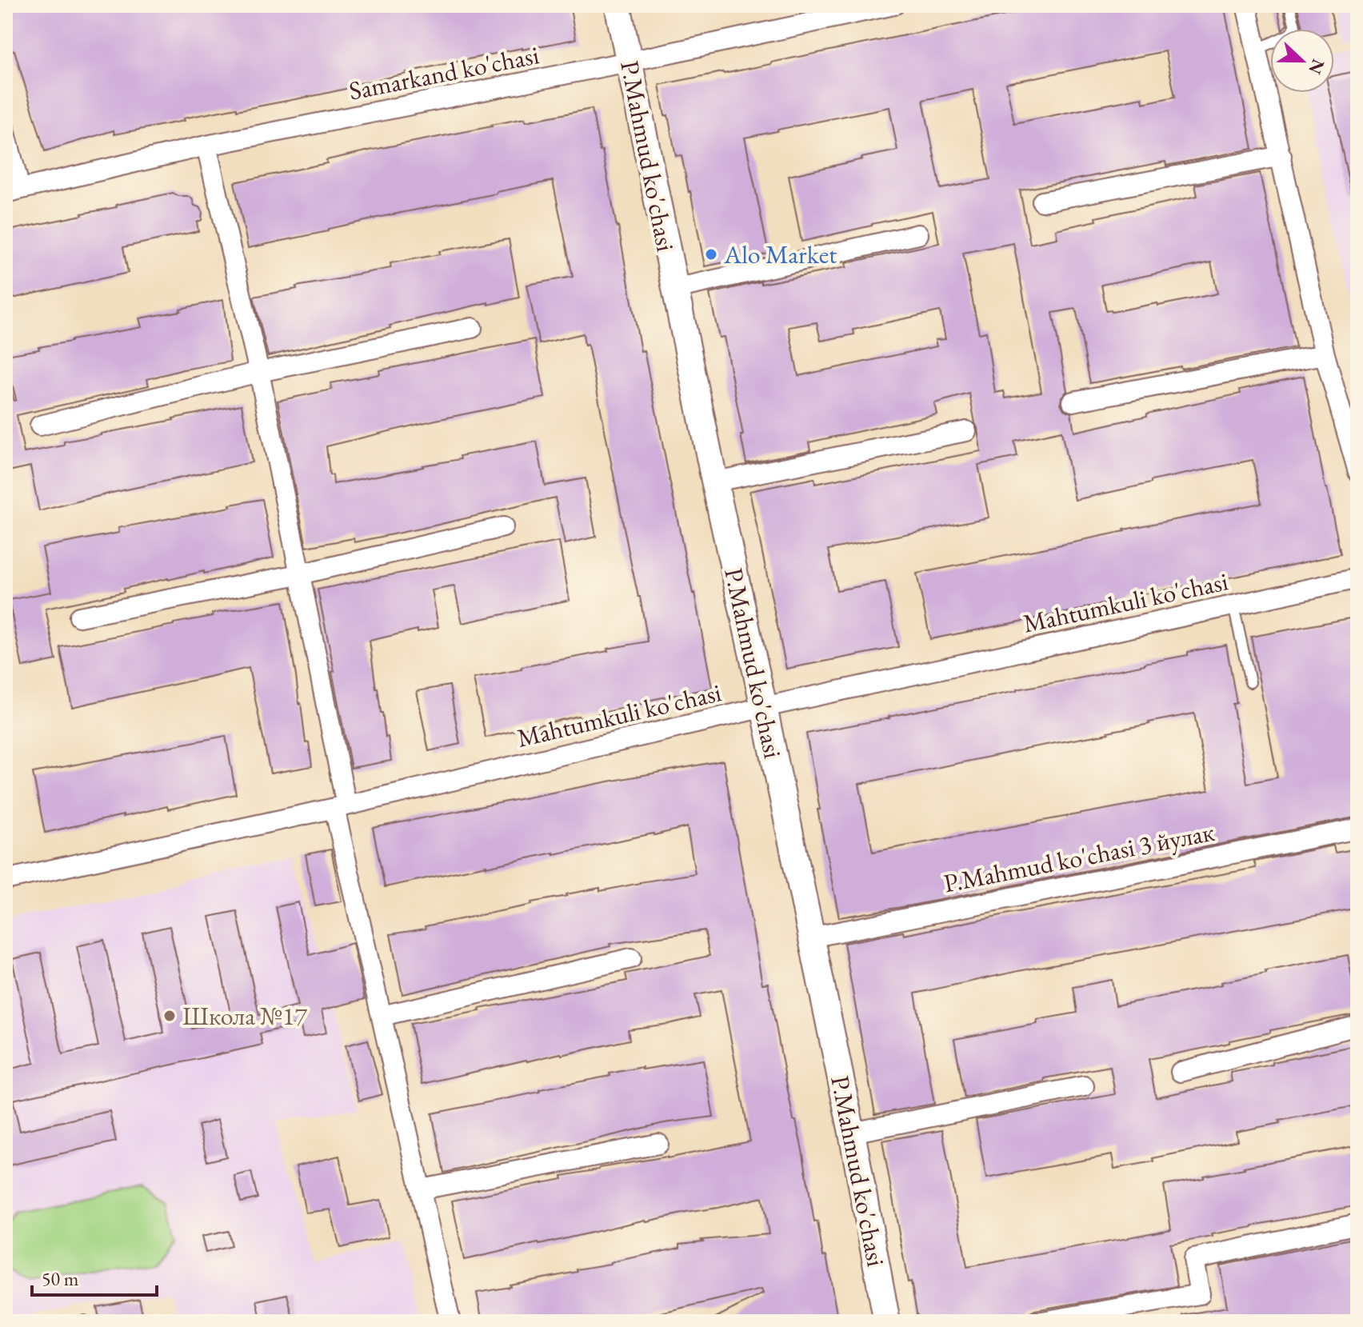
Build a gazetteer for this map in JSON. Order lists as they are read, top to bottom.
{
  "streets": {
    "street": [
      "Samarkand ko'chasi",
      "P.Mahmud ko'chasi",
      "Mahtumkuli ko'chasi",
      "P.Mahmud ko'chasi 3 йулак"
    ]
  },
  "crossings": [
    ["Samarkand ko'chasi", "P.Mahmud ko'chasi"],
    ["P.Mahmud ko'chasi", "Mahtumkuli ko'chasi"],
    ["P.Mahmud ko'chasi", "P.Mahmud ko'chasi 3 йулак"]
  ],
  "places": ["Alo Market", "Школа №17"],
  "scale_bar": "50 m",
  "north": "right"
}
